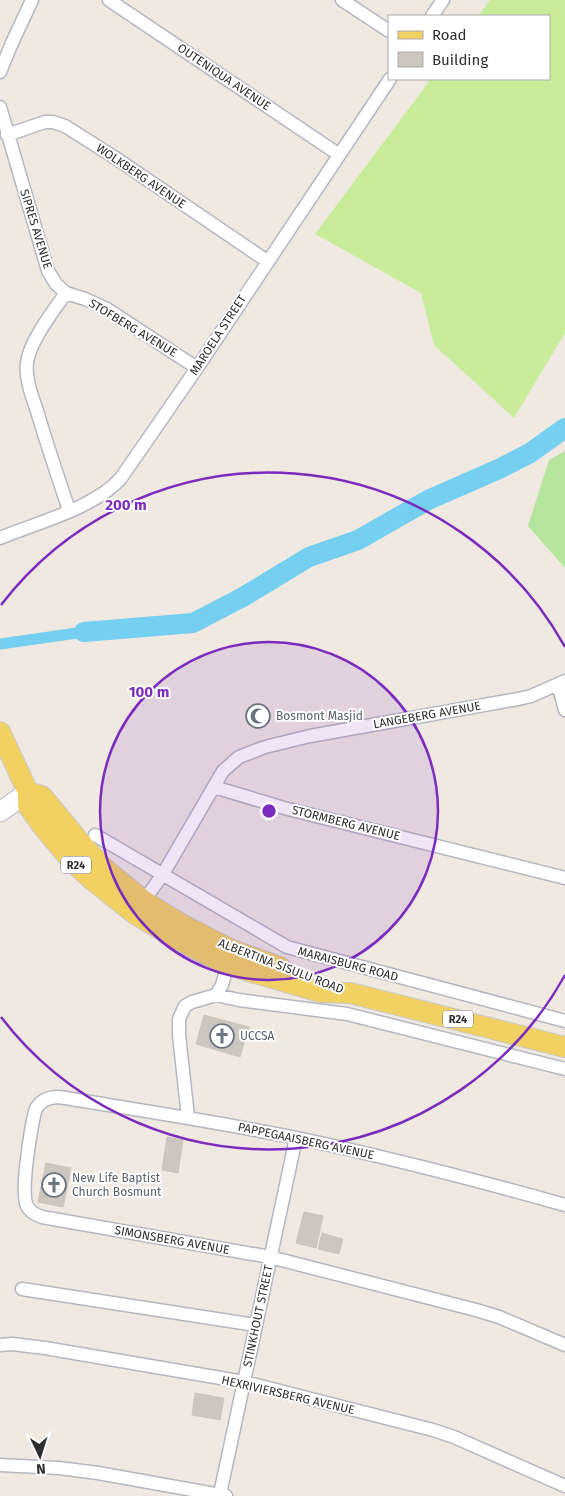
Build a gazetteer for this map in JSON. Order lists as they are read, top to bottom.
{
  "streets": {
    "main road": ["R24", "ALBERTINA SISULU ROAD"],
    "street": [
      "OUTENIQUA AVENUE",
      "WOLKBERG AVENUE",
      "SIPRES AVENUE",
      "STOFBERG AVENUE",
      "MAROELA STREET",
      "LANGEBERG AVENUE",
      "STORMBERG AVENUE",
      "MARAISBURG ROAD",
      "PAPPEGAAISBERG AVENUE",
      "SIMONSBERG AVENUE",
      "STINKHOUT STREET",
      "HEXRIVIERSBERG AVENUE"
    ]
  },
  "crossings": [
    ["OUTENIQUA AVENUE", "MAROELA STREET"],
    ["WOLKBERG AVENUE", "SIPRES AVENUE"],
    ["WOLKBERG AVENUE", "MAROELA STREET"],
    ["SIPRES AVENUE", "STOFBERG AVENUE"],
    ["STOFBERG AVENUE", "MAROELA STREET"],
    ["LANGEBERG AVENUE", "STORMBERG AVENUE"],
    ["PAPPEGAAISBERG AVENUE", "SIMONSBERG AVENUE"],
    ["PAPPEGAAISBERG AVENUE", "STINKHOUT STREET"],
    ["SIMONSBERG AVENUE", "STINKHOUT STREET"],
    ["STINKHOUT STREET", "HEXRIVIERSBERG AVENUE"]
  ],
  "places": {
    "mosque": ["Bosmont Masjid"],
    "church": ["UCCSA", "New Life Baptist Church Bosmunt"]
  },
  "legend": ["Road", "Building"],
  "north": "bottom",
  "rings": ["200 m", "100 m"]
}
